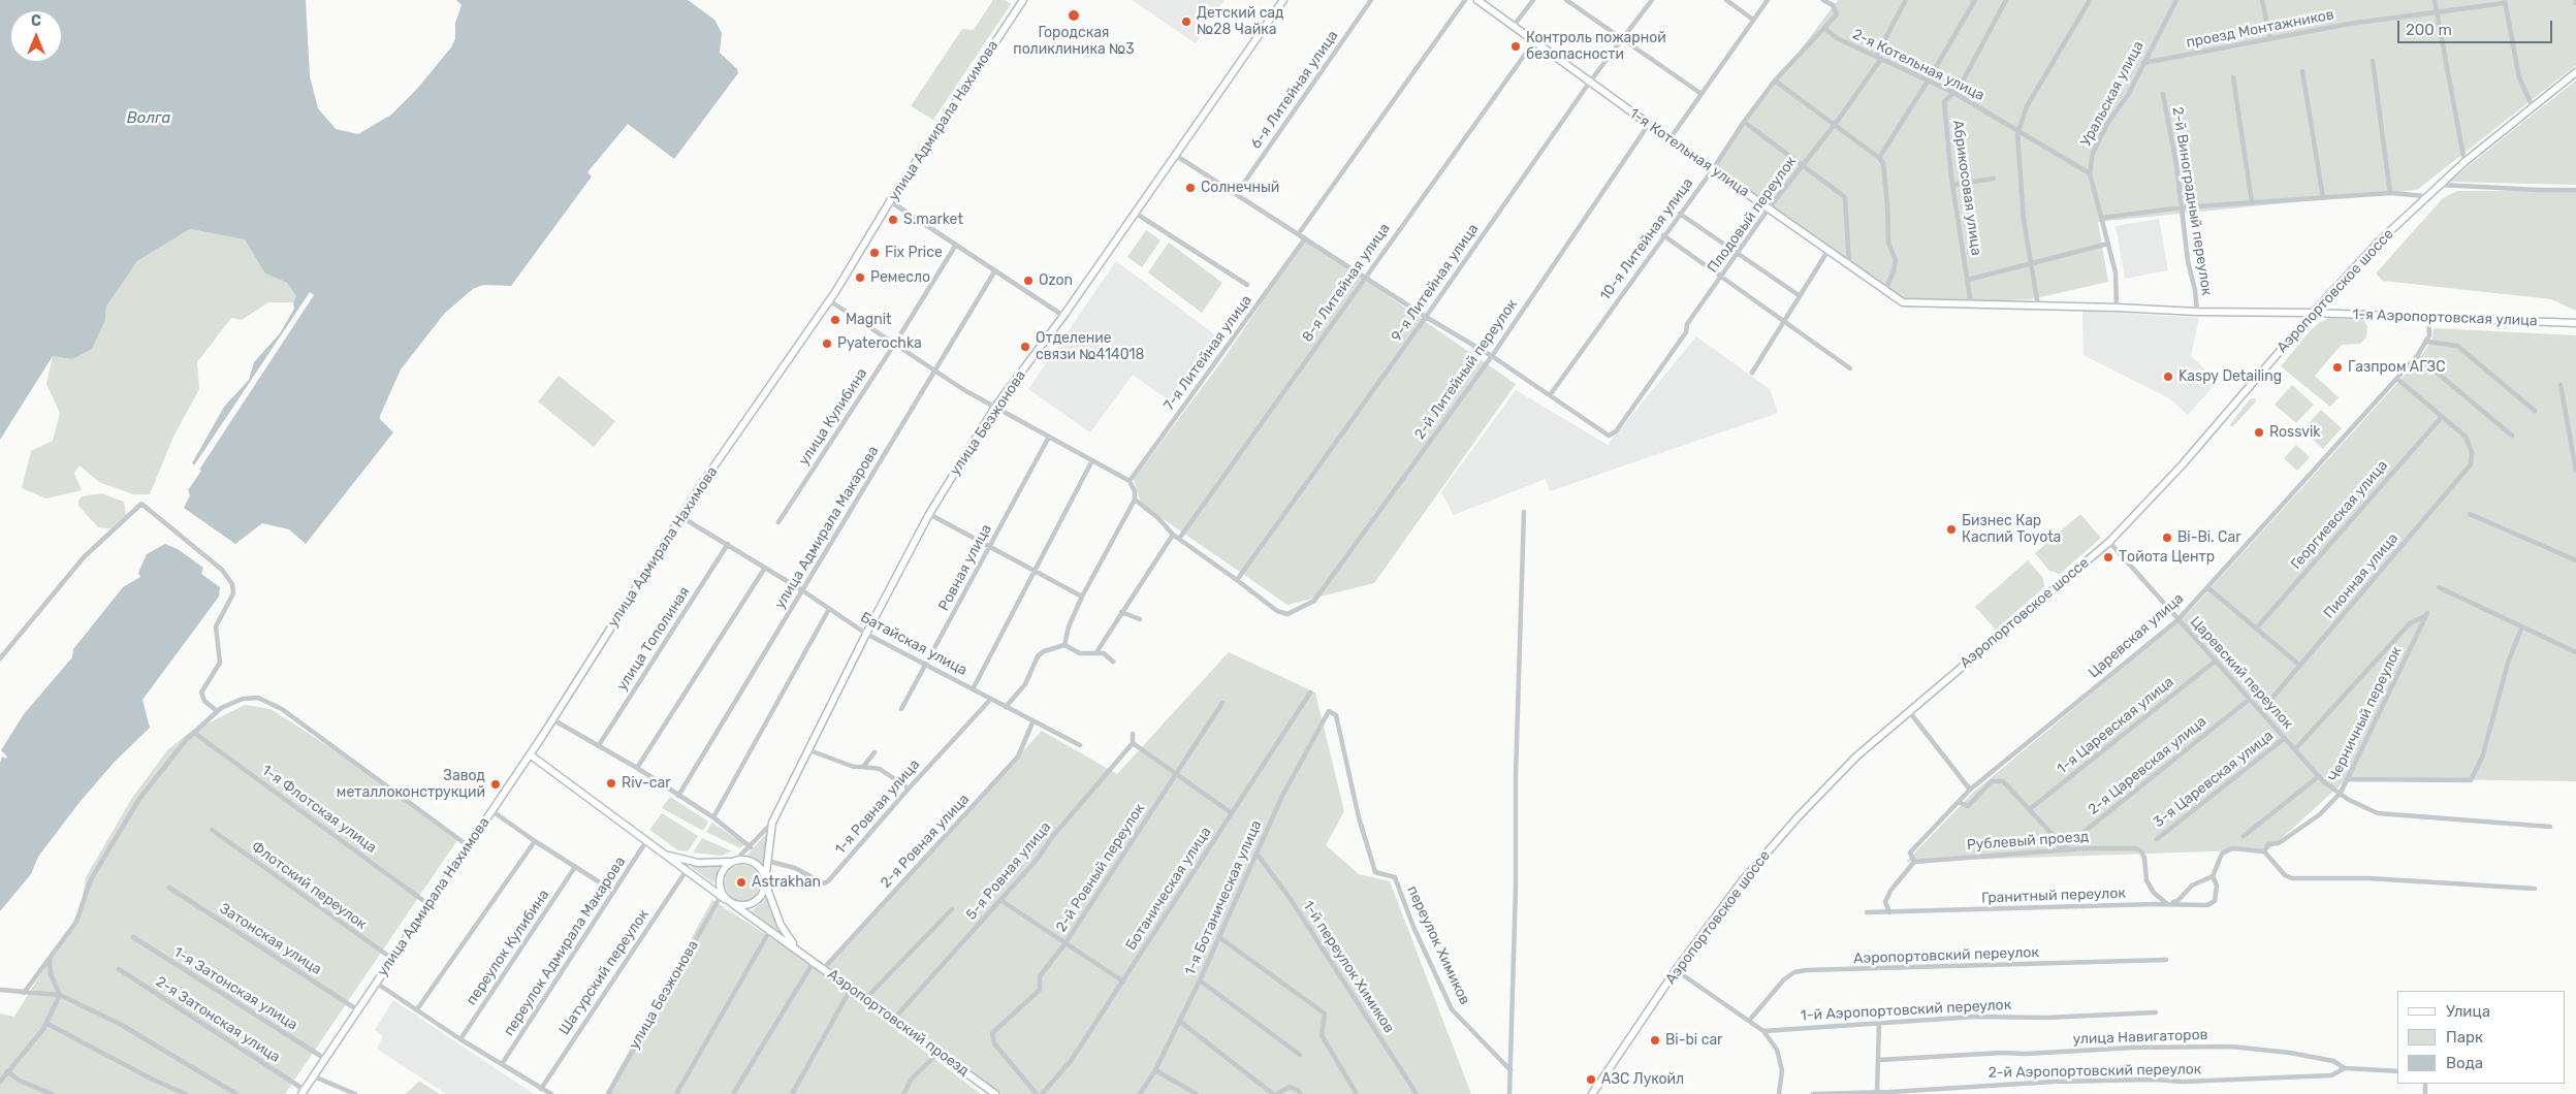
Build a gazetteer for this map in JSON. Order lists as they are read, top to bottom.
{
  "streets": {
    "main road": [
      "улица Адмирала Нахимова",
      "1-я Котельная улица",
      "Аэропортовское шоссе",
      "1-я Аэропортовская улица",
      "улица Безжонова",
      "Аэропортовский проезд"
    ],
    "street": [
      "проезд Монтажников",
      "2-я Котельная улица",
      "6-я Литейная улица",
      "Уральская улица",
      "Абрикосовая улица",
      "2-й Виноградный переулок",
      "Плодовый переулок",
      "10-я Литейная улица",
      "8-я Литейная улица",
      "9-я Литейная улица",
      "7-я Литейная улица",
      "2-й Литейный переулок",
      "улица Кулибина",
      "Георгиевская улица",
      "улица Адмирала Макарова",
      "Ровная улица",
      "Пионная улица",
      "Царевская улица",
      "улица Тополиная",
      "Батайская улица",
      "Царевский переулок",
      "Черничный переулок",
      "1-я Царевская улица",
      "2-я Царевская улица",
      "3-я Царевская улица",
      "1-я Ровная улица",
      "1-я Флотская улица",
      "2-я Ровная улица",
      "Рублевый проезд",
      "2-й Ровный переулок",
      "5-я Ровная улица",
      "Флотский переулок",
      "Ботаническая улица",
      "Гранитный переулок",
      "1-я Ботаническая улица",
      "Затонская улица",
      "переулок Химиков",
      "переулок Адмирала Макарова",
      "переулок Кулибина",
      "Аэропортовский переулок",
      "1-й переулок Химиков",
      "Шатурский переулок",
      "1-я Затонская улица",
      "1-й Аэропортовский переулок",
      "2-я Затонская улица",
      "улица Навигаторов",
      "2-й Аэропортовский переулок"
    ]
  },
  "crossings": [
    ["проезд Монтажников", "Уральская улица"],
    ["2-я Котельная улица", "Уральская улица"],
    ["2-я Котельная улица", "Абрикосовая улица"],
    ["2-я Котельная улица", "Плодовый переулок"],
    ["2-я Котельная улица", "10-я Литейная улица"],
    ["улица Адмирала Нахимова", "Батайская улица"],
    ["улица Адмирала Нахимова", "1-я Флотская улица"],
    ["улица Адмирала Нахимова", "Флотский переулок"],
    ["улица Адмирала Нахимова", "Затонская улица"],
    ["улица Адмирала Нахимова", "1-я Затонская улица"],
    ["улица Адмирала Нахимова", "2-я Затонская улица"],
    ["1-я Котельная улица", "Плодовый переулок"],
    ["1-я Котельная улица", "10-я Литейная улица"],
    ["1-я Котельная улица", "8-я Литейная улица"],
    ["1-я Котельная улица", "9-я Литейная улица"],
    ["1-я Котельная улица", "1-я Аэропортовская улица"],
    ["1-я Котельная улица", "2-й Литейный переулок"],
    ["Абрикосовая улица", "1-я Аэропортовская улица"],
    ["2-й Виноградный переулок", "1-я Аэропортовская улица"],
    ["Плодовый переулок", "10-я Литейная улица"],
    ["9-я Литейная улица", "2-й Литейный переулок"],
    ["Аэропортовское шоссе", "1-я Аэропортовская улица"],
    ["Аэропортовское шоссе", "Царевский переулок"],
    ["улица Безжонова", "Батайская улица"],
    ["улица Безжонова", "1-я Ровная улица"],
    ["улица Безжонова", "Аэропортовский проезд"],
    ["Георгиевская улица", "Пионная улица"],
    ["улица Адмирала Макарова", "Батайская улица"],
    ["Ровная улица", "Батайская улица"],
    ["Пионная улица", "Царевский переулок"],
    ["Царевская улица", "Царевский переулок"],
    ["Царевская улица", "Рублевый проезд"],
    ["улица Тополиная", "Батайская улица"],
    ["Батайская улица", "1-я Ровная улица"],
    ["Батайская улица", "2-я Ровная улица"],
    ["Царевский переулок", "Черничный переулок"],
    ["Царевский переулок", "1-я Царевская улица"],
    ["Царевский переулок", "2-я Царевская улица"],
    ["Царевский переулок", "3-я Царевская улица"],
    ["2-я Царевская улица", "Рублевый проезд"],
    ["2-я Ровная улица", "Аэропортовский проезд"],
    ["Рублевый проезд", "Гранитный переулок"],
    ["5-я Ровная улица", "Аэропортовский проезд"],
    ["1-я Ботаническая улица", "переулок Химиков"],
    ["1-я Ботаническая улица", "1-й переулок Химиков"],
    ["улица Навигаторов", "2-й Аэропортовский переулок"]
  ],
  "water": ["Волга"],
  "places": [
    "Городская поликлиника №3",
    "Детский сад №28 Чайка",
    "Контроль пожарной безопасности",
    "Солнечный",
    "S.market",
    "Fix Price",
    "Ремесло",
    "Ozon",
    "Magnit",
    "Pyaterochka",
    "Отделение связи №414018",
    "Газпром АГЗС",
    "Kaspy Detailing",
    "Rossvik",
    "Бизнес Кар Каспий Toyota",
    "Bi-Bi. Car",
    "Тойота Центр",
    "Riv-car",
    "Завод металлоконструкций",
    "Astrakhan",
    "Bi-bi car",
    "АЗС Лукойл"
  ],
  "legend": ["Улица", "Парк", "Вода"],
  "scale_bar": "200 m",
  "north": "top"
}
